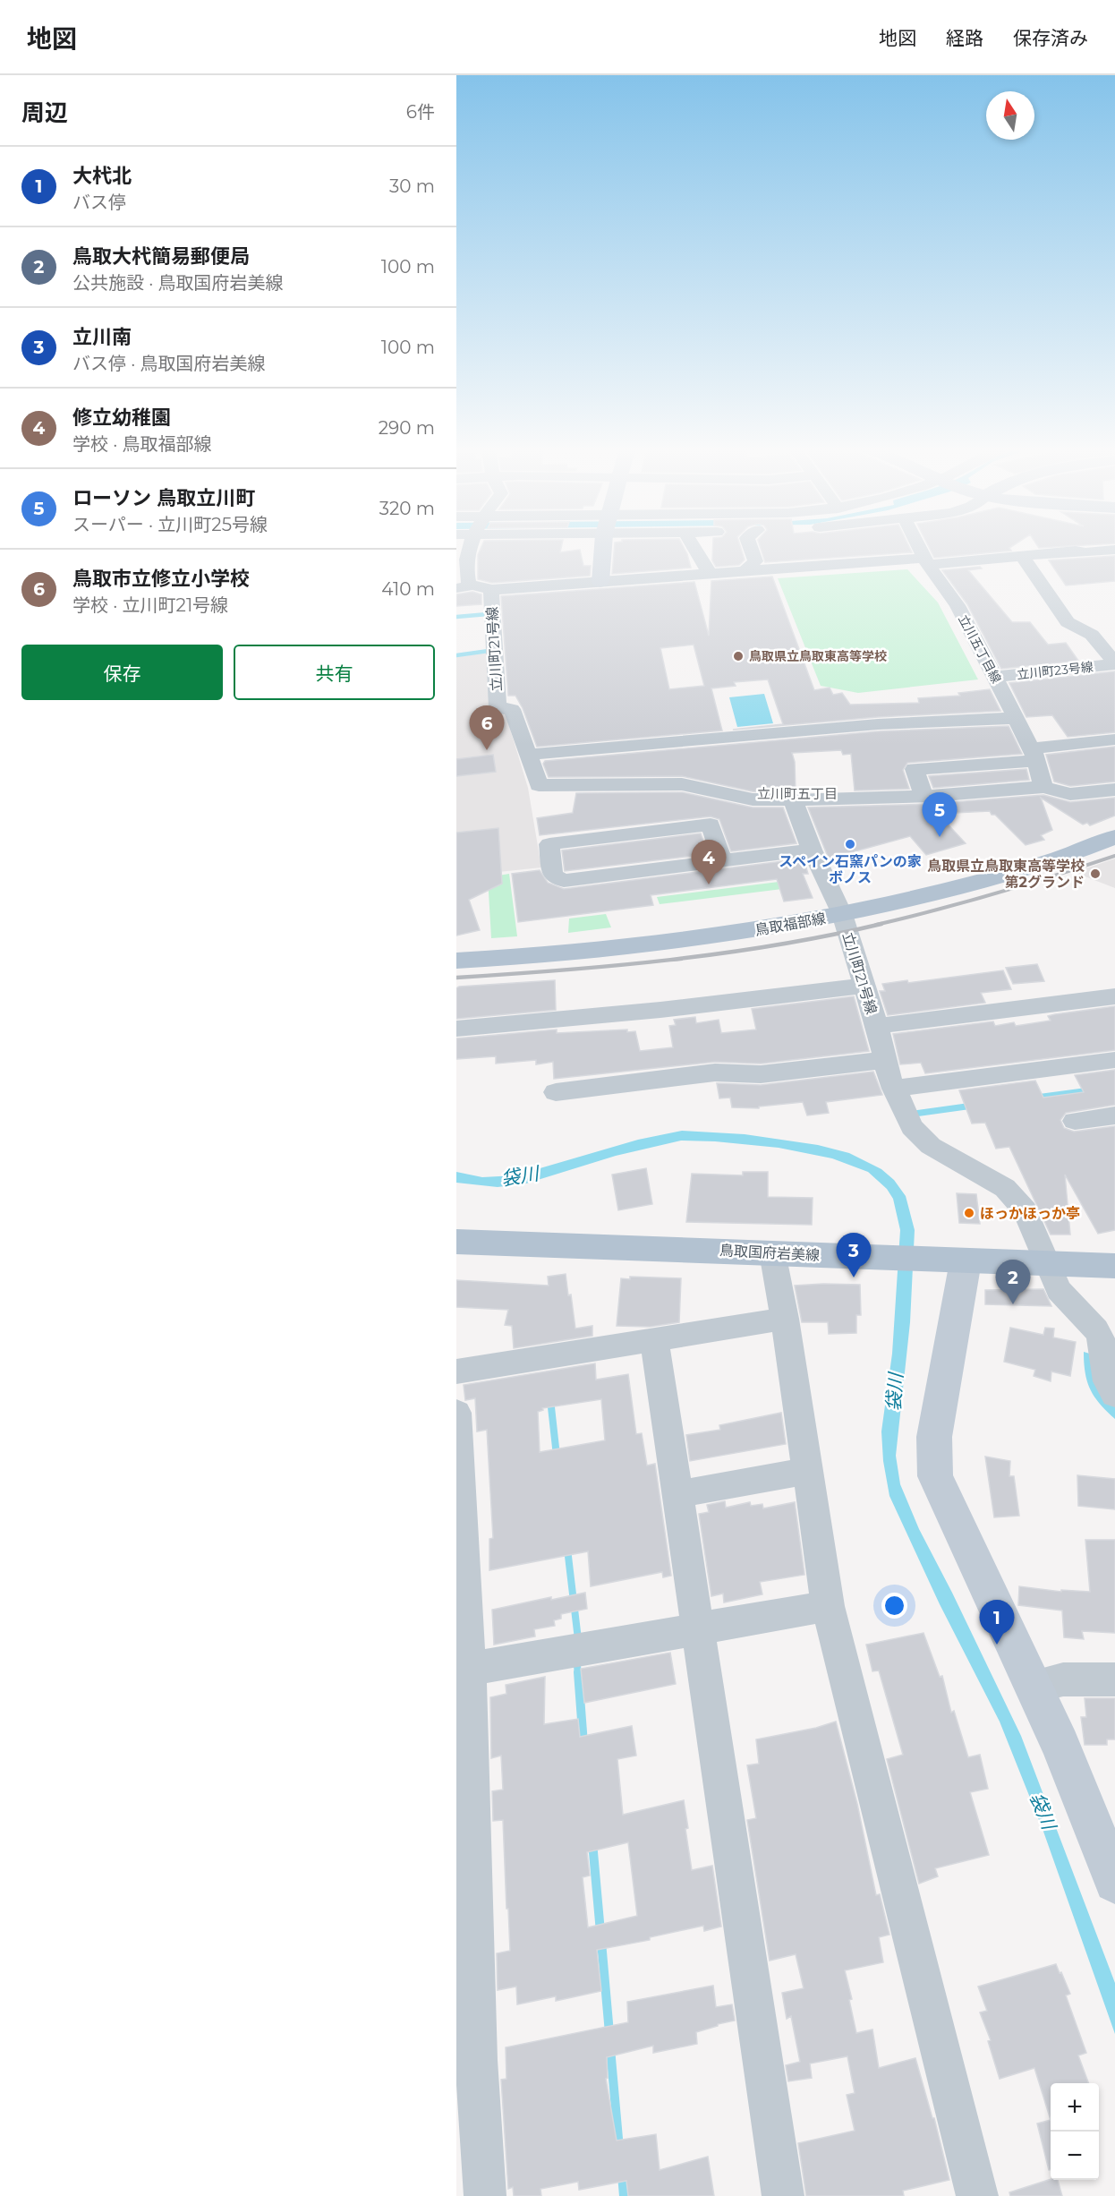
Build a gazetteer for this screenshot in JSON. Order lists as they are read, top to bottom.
{
  "streets": {
    "main road": ["鳥取福部線", "鳥取国府岩美線"],
    "street": ["立川町21号線", "立川五丁目線", "立川町23号線"]
  },
  "crossings": [
    ["立川町21号線", "鳥取福部線"],
    ["立川町21号線", "鳥取国府岩美線"],
    ["立川五丁目線", "立川町23号線"]
  ],
  "districts": ["立川町五丁目"],
  "water": ["袋川"],
  "places": [
    "鳥取県立鳥取東高等学校",
    "スペイン石窯パンの家 ボノス",
    "鳥取県立鳥取東高等学校 第2グランド",
    "ほっかほっか亭"
  ],
  "north": "top",
  "page": {
    "header": "地図",
    "nav": ["地図", "経路", "保存済み"],
    "heading": ["周辺", "6件"],
    "list": [
      {
        "mark": "1",
        "name": "大杙北",
        "note": "バス停",
        "value": "30 m"
      },
      {
        "mark": "2",
        "name": "鳥取大杙簡易郵便局",
        "note": "公共施設 · 鳥取国府岩美線",
        "value": "100 m"
      },
      {
        "mark": "3",
        "name": "立川南",
        "note": "バス停 · 鳥取国府岩美線",
        "value": "100 m"
      },
      {
        "mark": "4",
        "name": "修立幼稚園",
        "note": "学校 · 鳥取福部線",
        "value": "290 m"
      },
      {
        "mark": "5",
        "name": "ローソン 鳥取立川町",
        "note": "スーパー · 立川町25号線",
        "value": "320 m"
      },
      {
        "mark": "6",
        "name": "鳥取市立修立小学校",
        "note": "学校 · 立川町21号線",
        "value": "410 m"
      }
    ],
    "buttons": ["保存", "共有"],
    "pins": [
      "6",
      "5",
      "4",
      "3",
      "2",
      "1"
    ],
    "map_buttons": ["+", "−"]
  }
}
